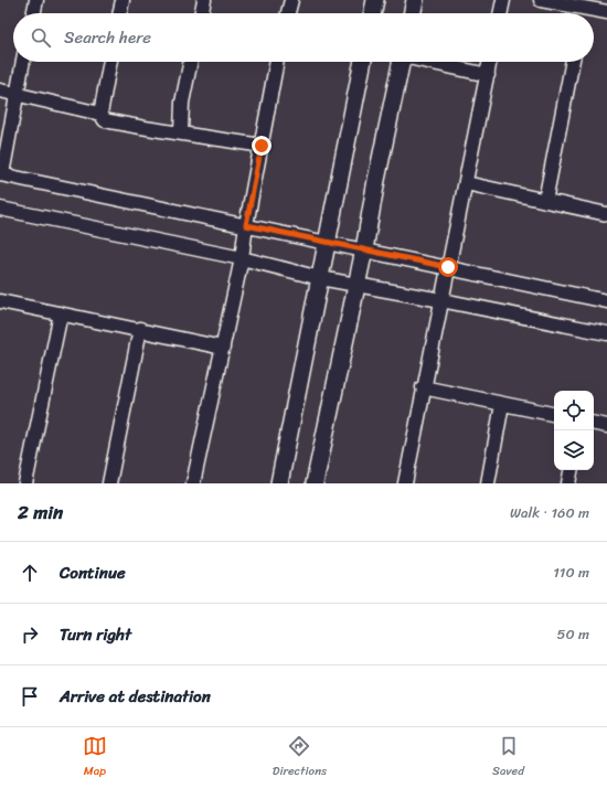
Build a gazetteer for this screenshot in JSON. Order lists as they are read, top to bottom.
{
  "page": {
    "search": "Search here",
    "heading": ["2 min", "Walk · 160 m"],
    "list": [
      ["Continue", "110 m"],
      ["Turn right", "50 m"],
      "Arrive at destination"
    ],
    "nav": ["Map", "Directions", "Saved"]
  }
}
